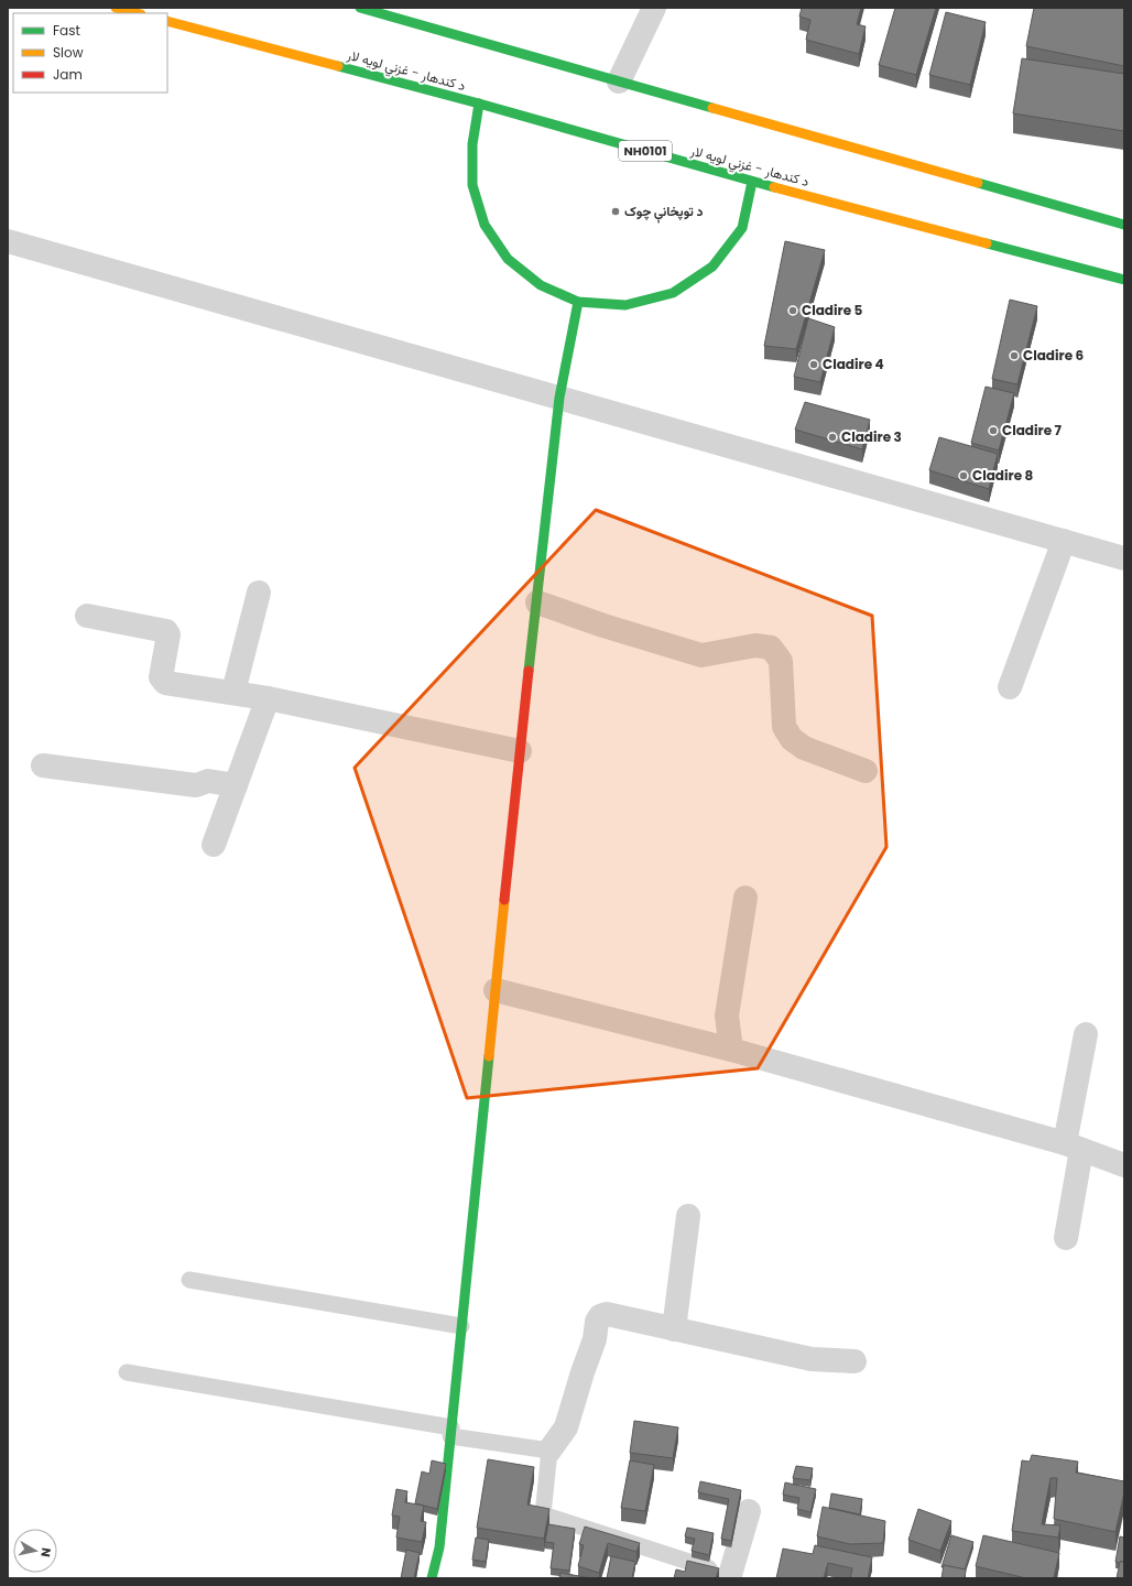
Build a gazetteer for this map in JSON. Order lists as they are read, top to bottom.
{
  "streets": {
    "main road": ["د کندهار - غزني لويه لار", "NH0101"]
  },
  "places": [
    "د توپخانې چوک",
    "Cladire 5",
    "Cladire 6",
    "Cladire 4",
    "Cladire 7",
    "Cladire 3",
    "Cladire 8"
  ],
  "legend": ["Fast", "Slow", "Jam"],
  "north": "right"
}
